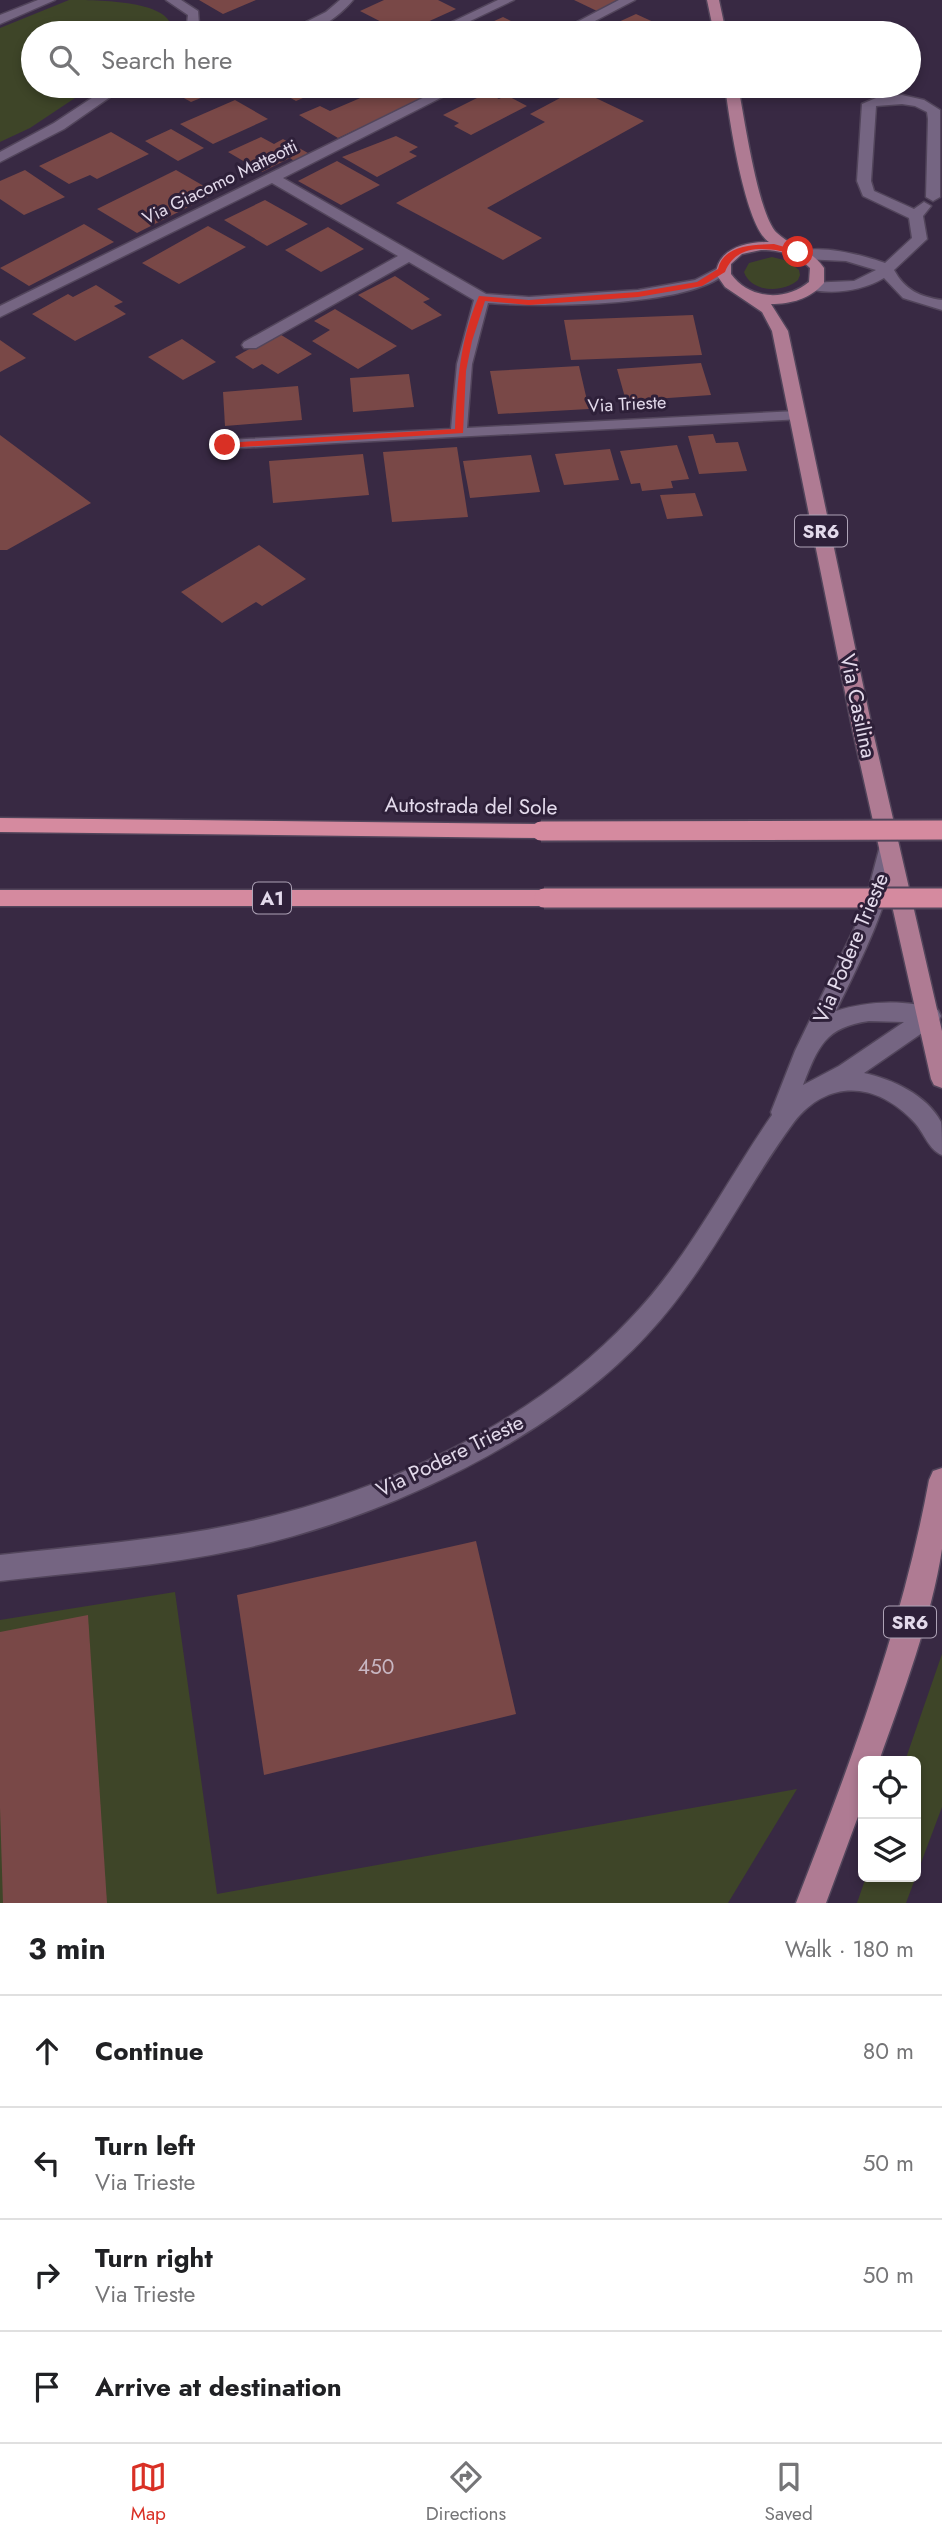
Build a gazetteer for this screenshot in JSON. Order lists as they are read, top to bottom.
{
  "streets": {
    "highway": ["Autostrada del Sole", "A1"],
    "main road": ["SR6", "Via Casilina"],
    "street": ["Via Giacomo Matteotti", "Via Trieste", "Via Podere Trieste"]
  },
  "crossings": [
    ["Via Trieste", "Via Casilina"],
    ["SR6", "Via Casilina"],
    ["Via Casilina", "Via Podere Trieste"]
  ],
  "house_numbers": ["450"],
  "page": {
    "search": "Search here",
    "heading": ["3 min", "Walk · 180 m"],
    "list": [
      ["Continue", "80 m"],
      ["Turn left", "Via Trieste", "50 m"],
      ["Turn right", "Via Trieste", "50 m"],
      "Arrive at destination"
    ],
    "nav": ["Map", "Directions", "Saved"]
  }
}
